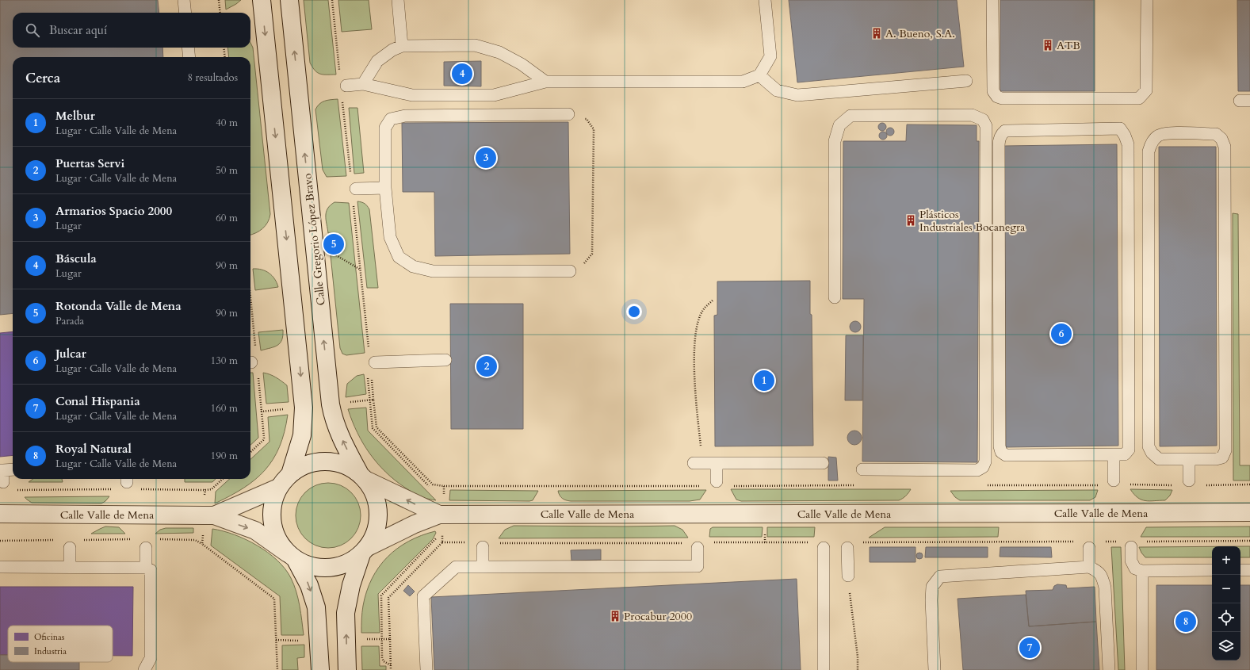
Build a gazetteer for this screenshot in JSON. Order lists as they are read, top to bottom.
{
  "streets": {
    "main road": ["Calle Gregorio López Bravo", "Calle Valle de Mena"]
  },
  "crossings": [
    ["Calle Gregorio López Bravo", "Calle Valle de Mena"]
  ],
  "places": {
    "building": [
      "A. Bueno, S.A.",
      "ATB",
      "Plásticos Industriales Bocanegra",
      "Procabur 2000"
    ]
  },
  "legend": ["Oficinas", "Industria"],
  "page": {
    "search": "Buscar aquí",
    "heading": ["Cerca", "8 resultados"],
    "pins": [
      "4",
      "3",
      "5",
      "6",
      "2",
      "1",
      "8",
      "7"
    ],
    "list": [
      {
        "mark": "1",
        "name": "Melbur",
        "note": "Lugar · Calle Valle de Mena",
        "value": "40 m"
      },
      {
        "mark": "2",
        "name": "Puertas Servi",
        "note": "Lugar · Calle Valle de Mena",
        "value": "50 m"
      },
      {
        "mark": "3",
        "name": "Armarios Spacio 2000",
        "note": "Lugar",
        "value": "60 m"
      },
      {
        "mark": "4",
        "name": "Báscula",
        "note": "Lugar",
        "value": "90 m"
      },
      {
        "mark": "5",
        "name": "Rotonda Valle de Mena",
        "note": "Parada",
        "value": "90 m"
      },
      {
        "mark": "6",
        "name": "Julcar",
        "note": "Lugar · Calle Valle de Mena",
        "value": "130 m"
      },
      {
        "mark": "7",
        "name": "Conal Hispania",
        "note": "Lugar · Calle Valle de Mena",
        "value": "160 m"
      },
      {
        "mark": "8",
        "name": "Royal Natural",
        "note": "Lugar · Calle Valle de Mena",
        "value": "190 m"
      }
    ],
    "map_buttons": ["+", "−"]
  }
}
